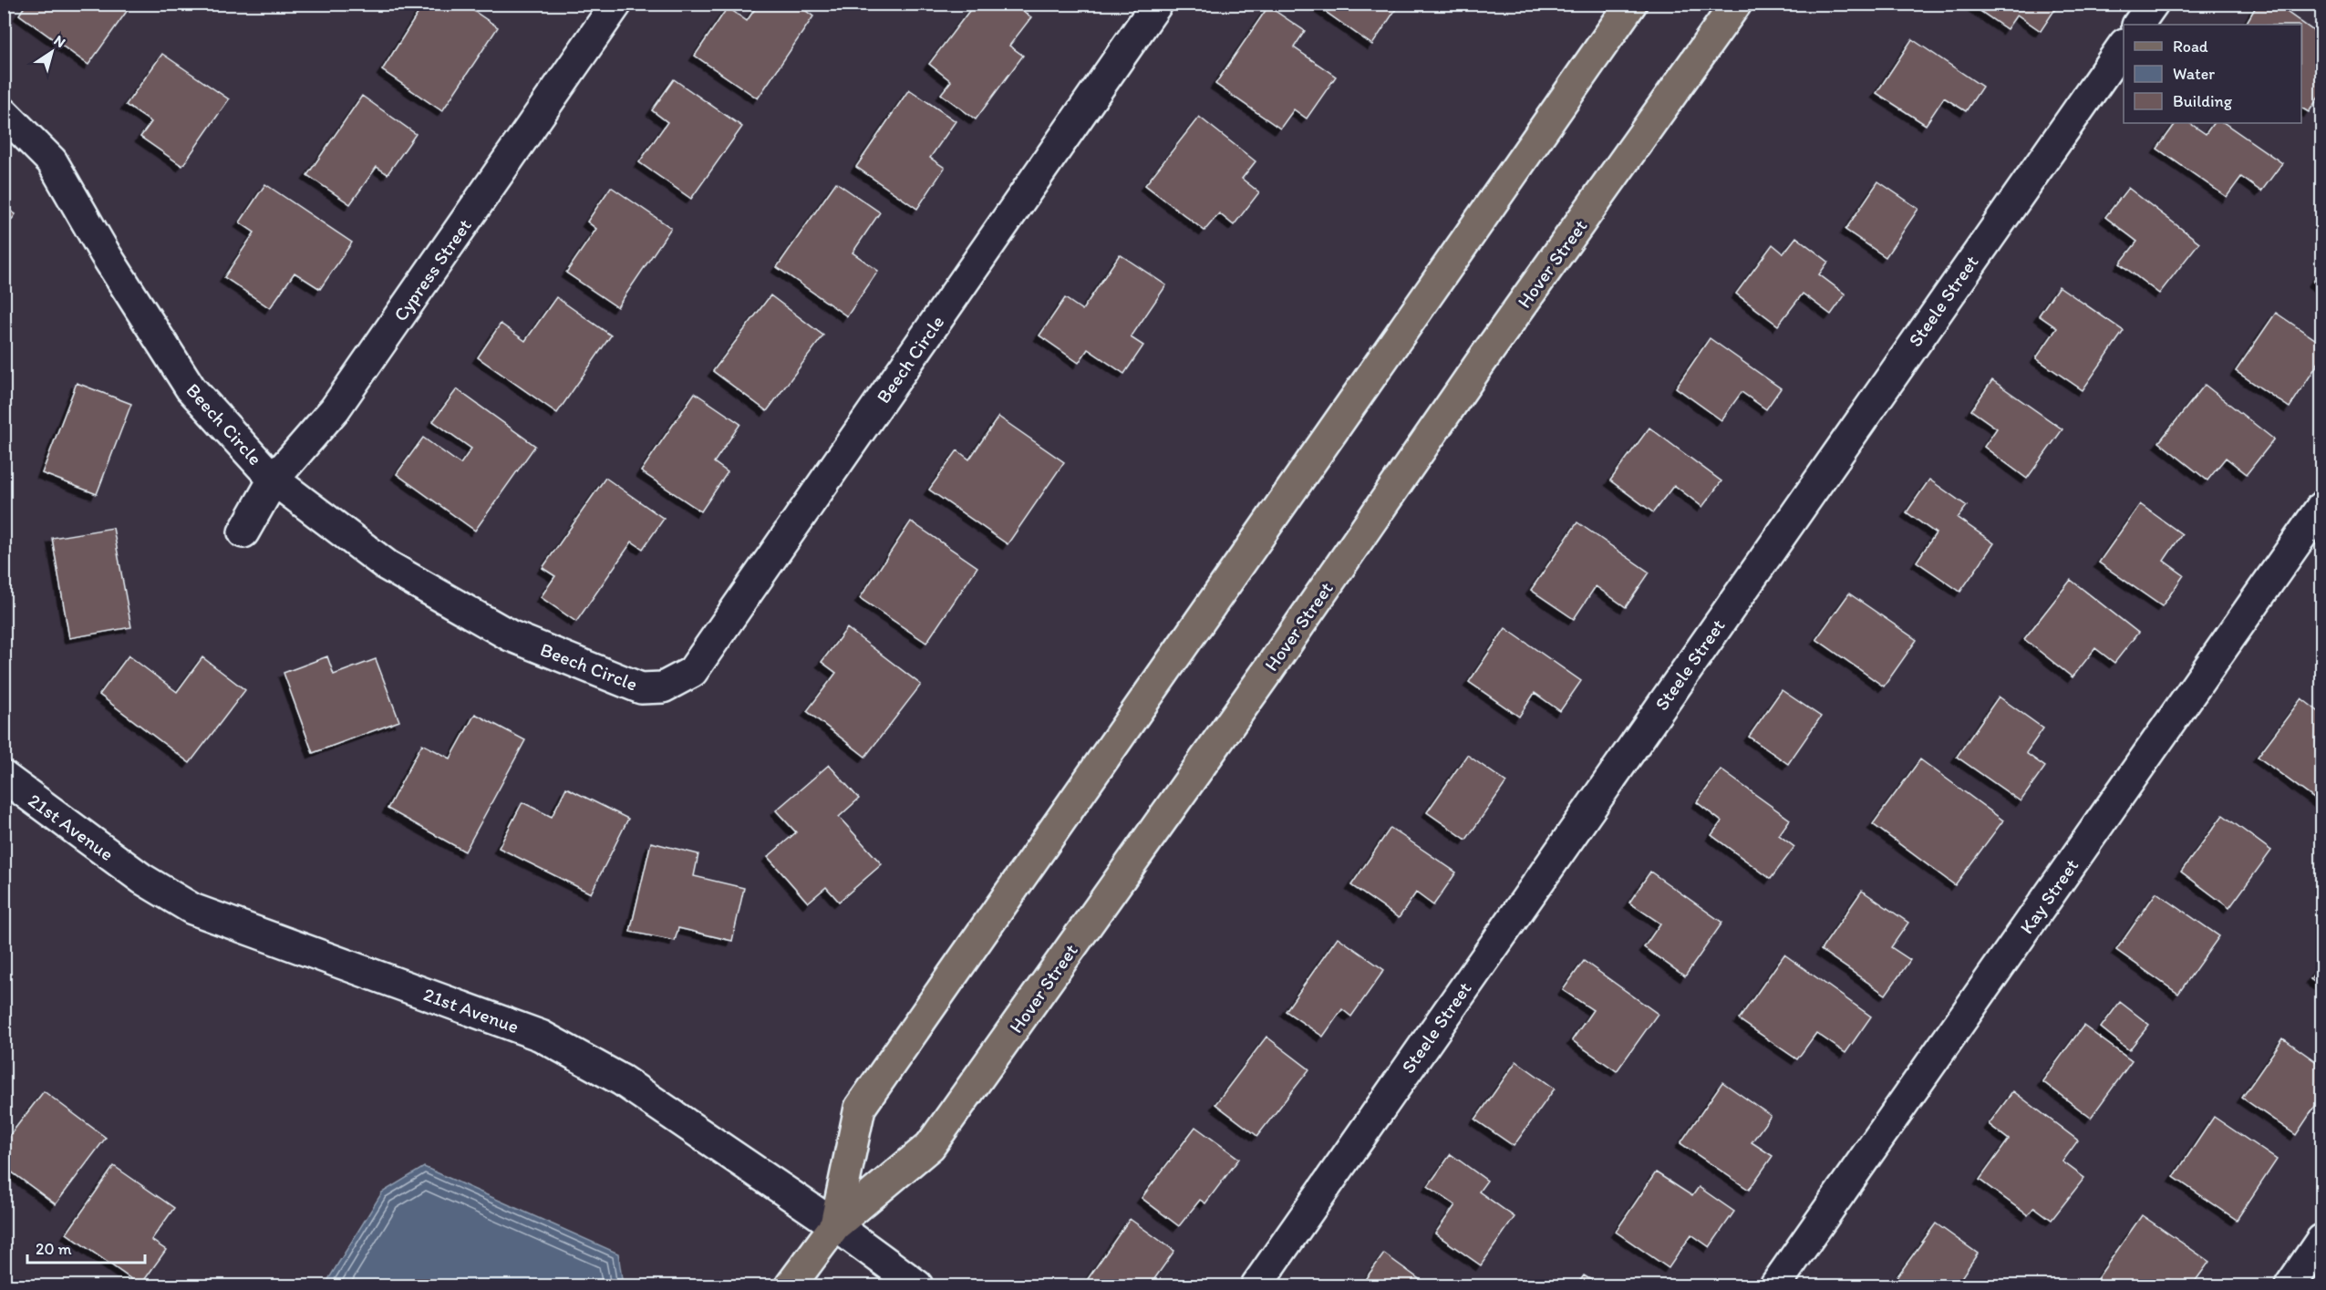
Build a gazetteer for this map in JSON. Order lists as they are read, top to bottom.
{
  "streets": {
    "main road": ["Hover Street"],
    "street": [
      "Cypress Street",
      "Steele Street",
      "Beech Circle",
      "21st Avenue",
      "Kay Street"
    ]
  },
  "crossings": [
    ["Hover Street", "21st Avenue"],
    ["Cypress Street", "Beech Circle"]
  ],
  "legend": ["Road", "Water", "Building"],
  "scale_bar": "20 m",
  "north": "top right"
}
